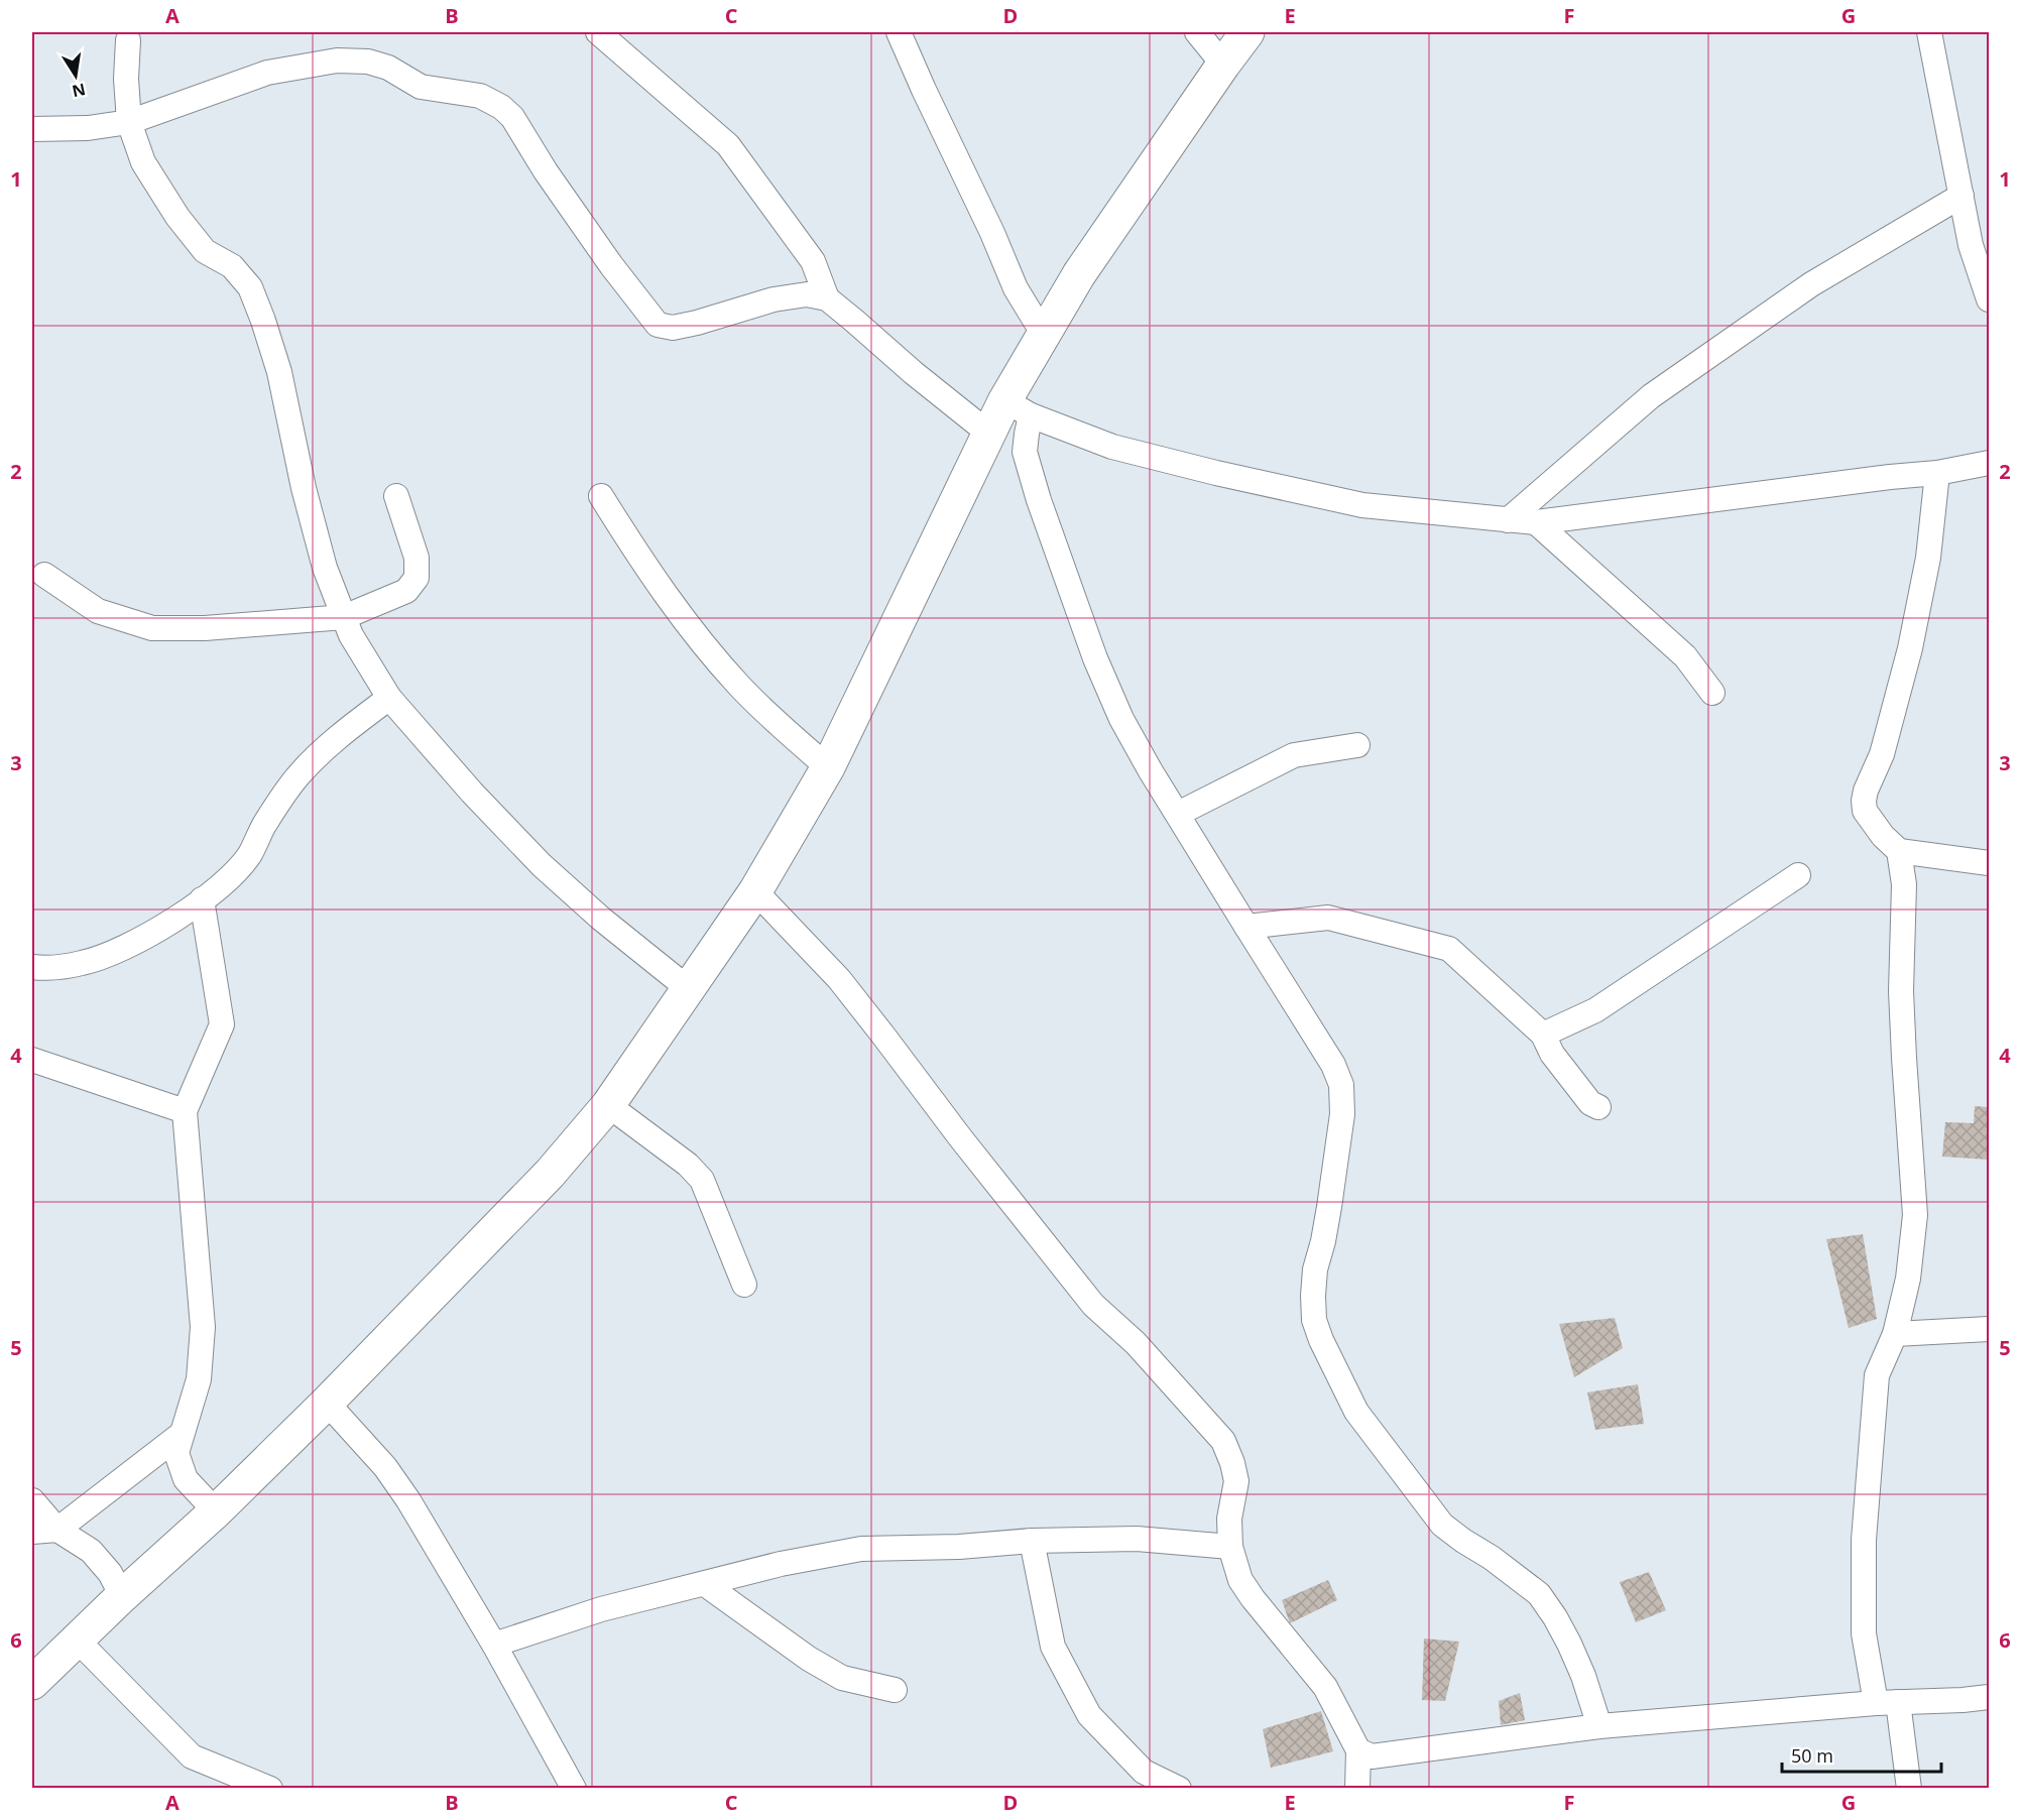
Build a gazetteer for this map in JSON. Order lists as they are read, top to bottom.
{
  "scale_bar": "50 m",
  "north": "bottom",
  "grid": {
    "columns": [
      "A",
      "B",
      "C",
      "D",
      "E",
      "F",
      "G"
    ],
    "rows": [
      "1",
      "2",
      "3",
      "4",
      "5",
      "6"
    ]
  }
}
